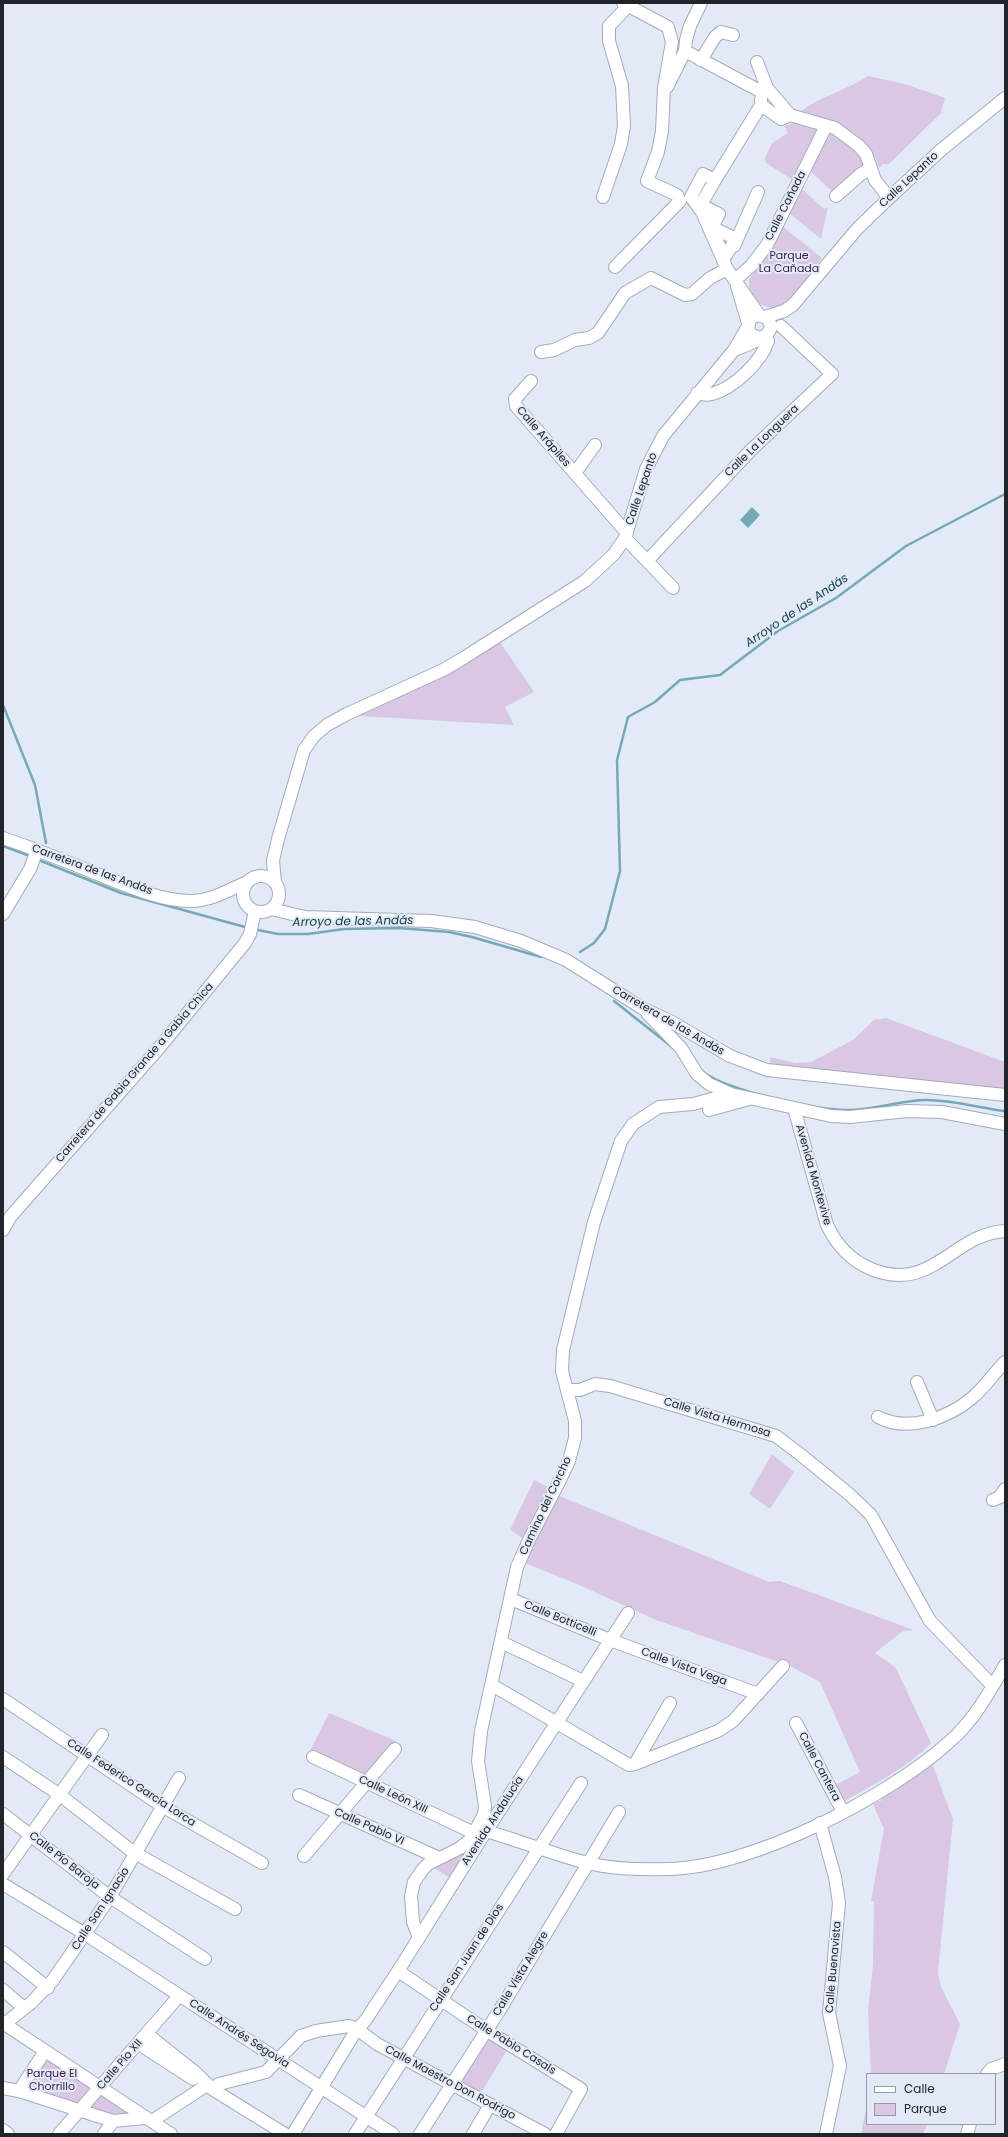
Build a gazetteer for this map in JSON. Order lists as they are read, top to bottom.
{
  "streets": {
    "street": [
      "Calle Lepanto",
      "Calle Cañada",
      "Calle Arápiles",
      "Calle La Longuera",
      "Carretera de las Andás",
      "Carretera de Gabia Grande a Gabia Chica",
      "Avenida Montevive",
      "Calle Vista Hermosa",
      "Camino del Corcho",
      "Calle Botticelli",
      "Calle Vista Vega",
      "Calle Cantera",
      "Calle Federico García Lorca",
      "Calle León XIII",
      "Avenida Andalucía",
      "Calle Pablo VI",
      "Calle Pío Baroja",
      "Calle San Ignacio",
      "Calle San Juan de Dios",
      "Calle Buenavista",
      "Calle Vista Alegre",
      "Calle Andrés Segovia",
      "Calle Pablo Casals",
      "Calle Pío XII",
      "Calle Maestro Don Rodrigo"
    ]
  },
  "crossings": [
    ["Calle Lepanto", "Calle Arápiles"],
    ["Calle Lepanto", "Calle La Longuera"],
    ["Carretera de las Andás", "Carretera de Gabia Grande a Gabia Chica"],
    ["Carretera de las Andás", "Camino del Corcho"],
    ["Avenida Montevive", "Camino del Corcho"],
    ["Calle Vista Hermosa", "Camino del Corcho"],
    ["Camino del Corcho", "Calle Botticelli"],
    ["Camino del Corcho", "Calle León XIII"],
    ["Camino del Corcho", "Avenida Andalucía"],
    ["Camino del Corcho", "Calle Pablo VI"],
    ["Calle Botticelli", "Calle Vista Vega"],
    ["Calle Botticelli", "Avenida Andalucía"],
    ["Calle Vista Vega", "Avenida Andalucía"],
    ["Calle Federico García Lorca", "Calle San Ignacio"],
    ["Avenida Andalucía", "Calle Andrés Segovia"],
    ["Avenida Andalucía", "Calle Pablo Casals"],
    ["Avenida Andalucía", "Calle Maestro Don Rodrigo"],
    ["Calle Pío Baroja", "Calle San Ignacio"],
    ["Calle San Ignacio", "Calle Andrés Segovia"],
    ["Calle San Juan de Dios", "Calle Andrés Segovia"],
    ["Calle San Juan de Dios", "Calle Pablo Casals"],
    ["Calle San Juan de Dios", "Calle Maestro Don Rodrigo"],
    ["Calle Vista Alegre", "Calle Pablo Casals"],
    ["Calle Vista Alegre", "Calle Maestro Don Rodrigo"],
    ["Calle Andrés Segovia", "Calle Pío XII"]
  ],
  "water": ["Arroyo de las Andás"],
  "parks": ["Parque La Cañada", "Parque El Chorrillo"],
  "legend": ["Calle", "Parque"]
}
